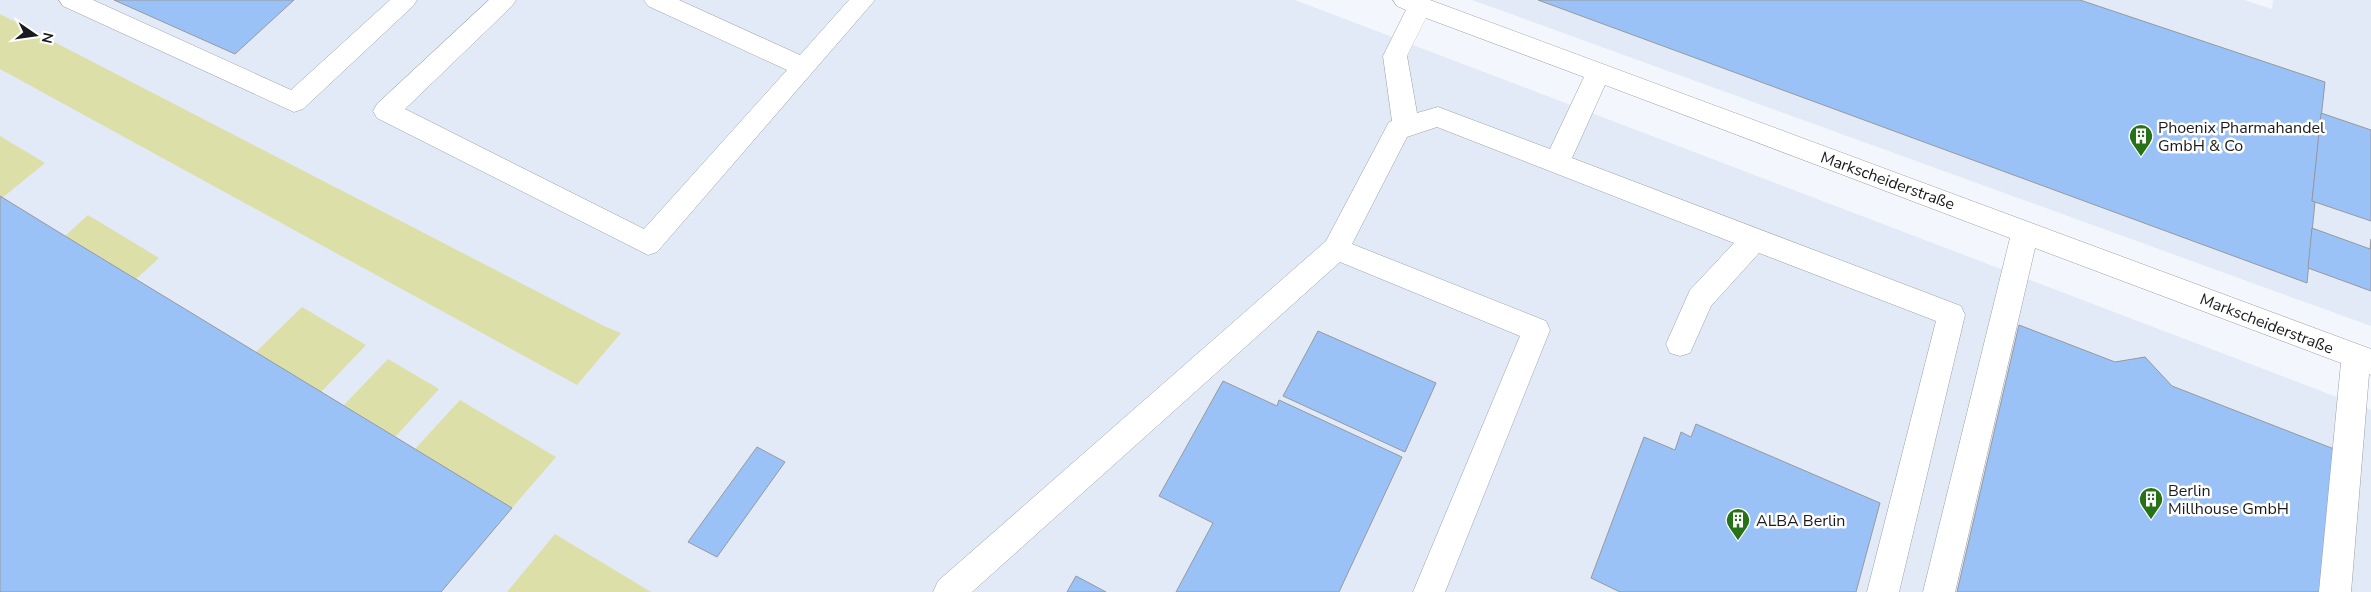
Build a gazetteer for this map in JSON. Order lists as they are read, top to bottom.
{
  "streets": {
    "street": ["Markscheiderstraße"]
  },
  "places": {
    "building": ["Phoenix Pharmahandel GmbH & Co", "Berlin Millhouse GmbH", "ALBA Berlin"]
  },
  "north": "right"
}
